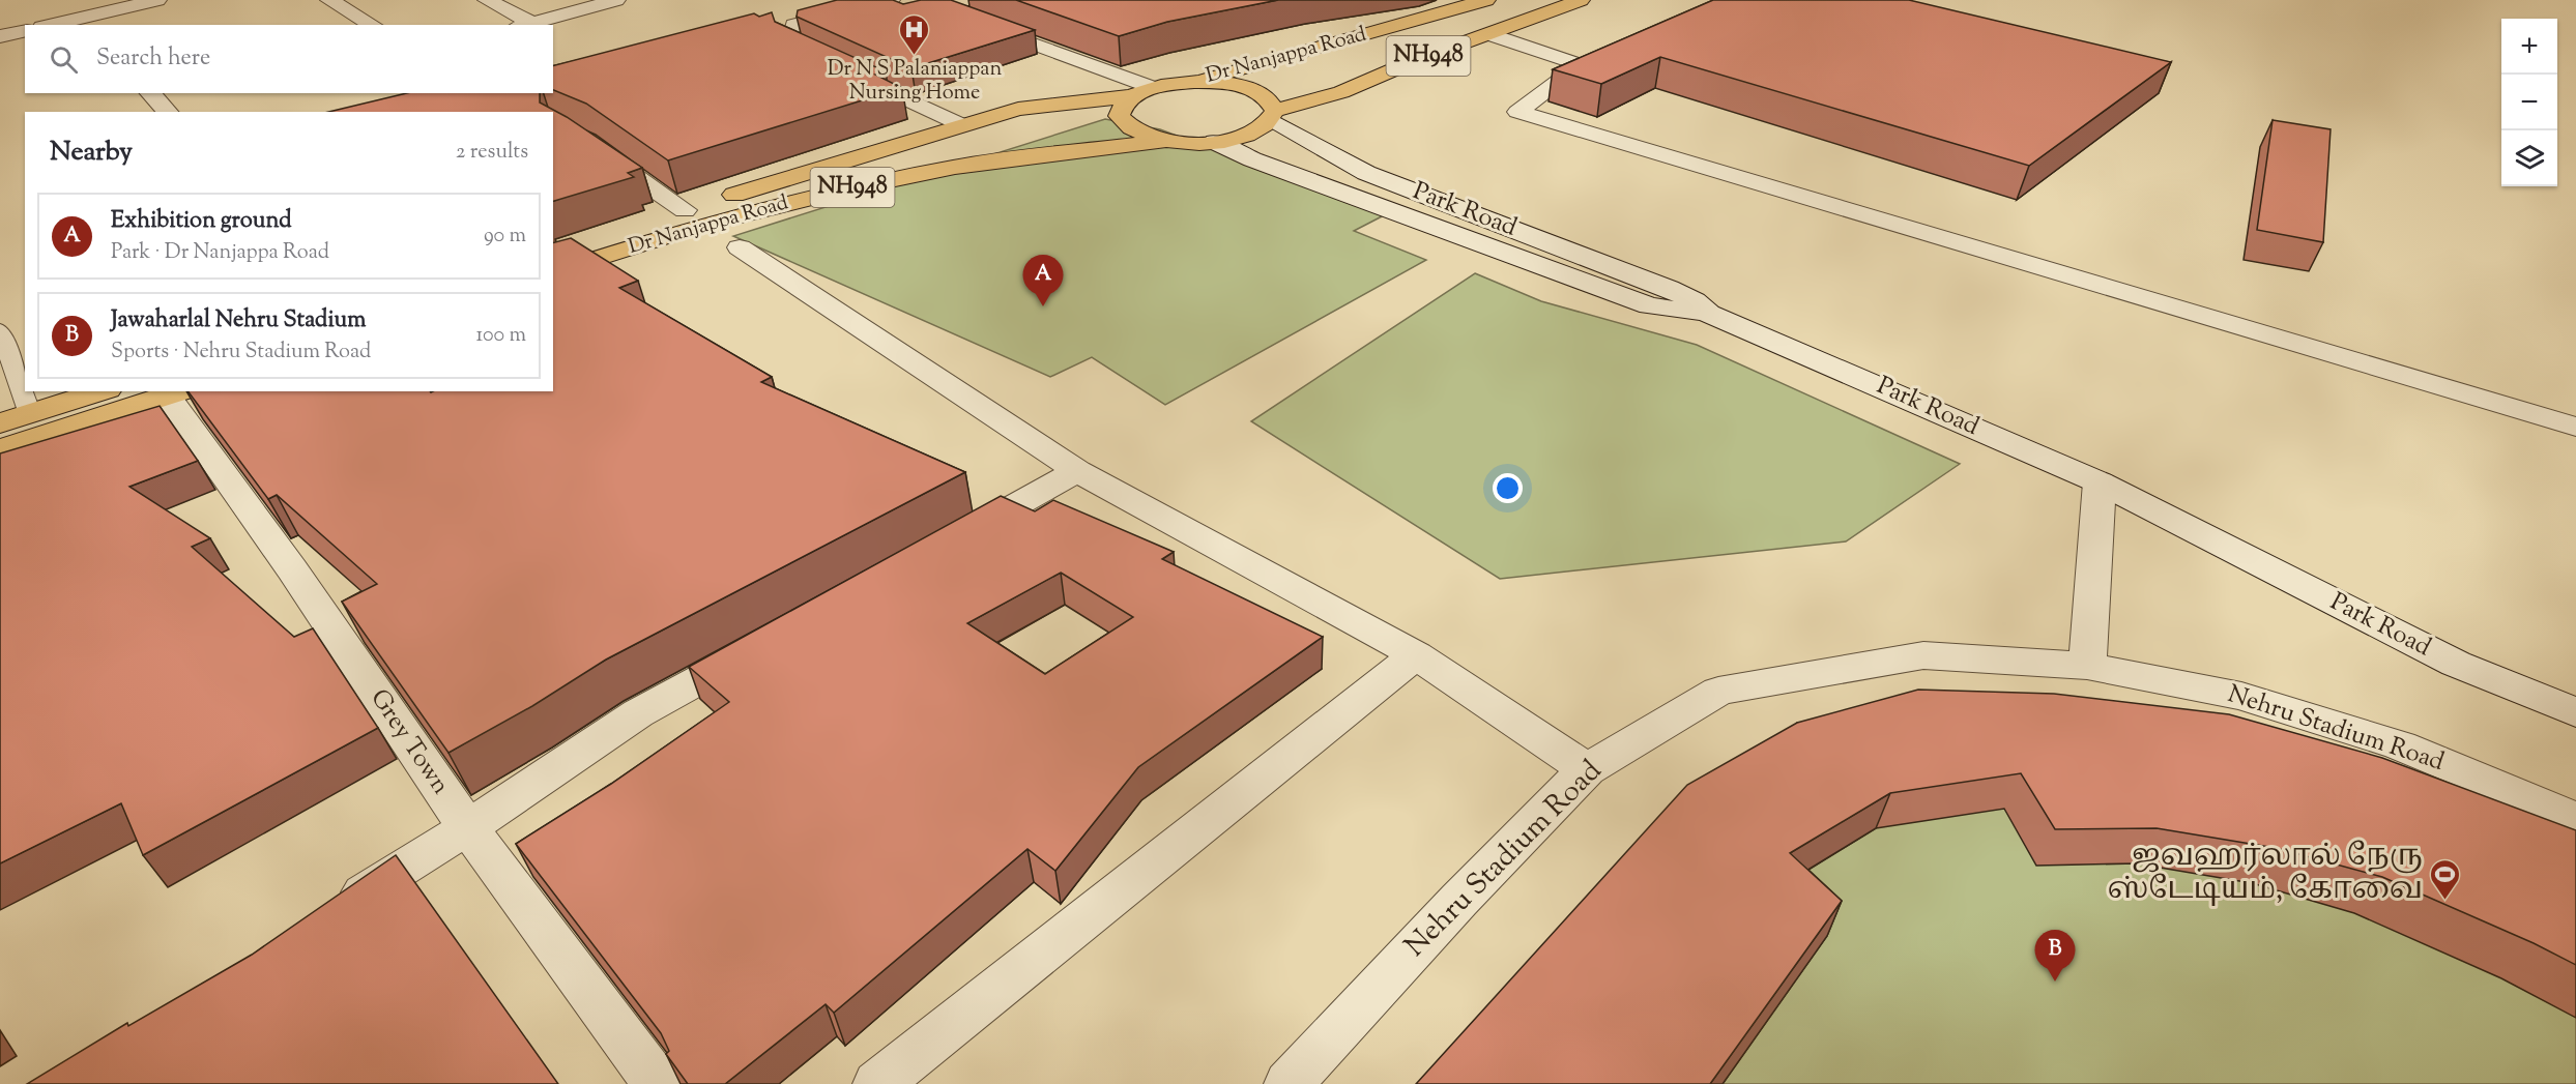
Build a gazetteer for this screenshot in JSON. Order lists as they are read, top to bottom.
{
  "streets": {
    "highway": ["Dr Nanjappa Road", "NH948"],
    "street": ["Park Road", "Nehru Stadium Road", "Grey Town"]
  },
  "crossings": [
    ["Dr Nanjappa Road", "NH948"],
    ["Dr Nanjappa Road", "Park Road"],
    ["NH948", "Park Road"]
  ],
  "places": {
    "hospital": ["Dr N S Palaniappan Nursing Home"],
    "sports": ["ஜவஹர்லால் நேரு ஸ்டேடியம், கோவை"]
  },
  "page": {
    "map_buttons": ["+", "−"],
    "search": "Search here",
    "heading": ["Nearby", "2 results"],
    "list": [
      {
        "mark": "A",
        "name": "Exhibition ground",
        "note": "Park · Dr Nanjappa Road",
        "value": "90 m"
      },
      {
        "mark": "B",
        "name": "Jawaharlal Nehru Stadium",
        "note": "Sports · Nehru Stadium Road",
        "value": "100 m"
      }
    ],
    "pins": ["A", "B"]
  }
}
